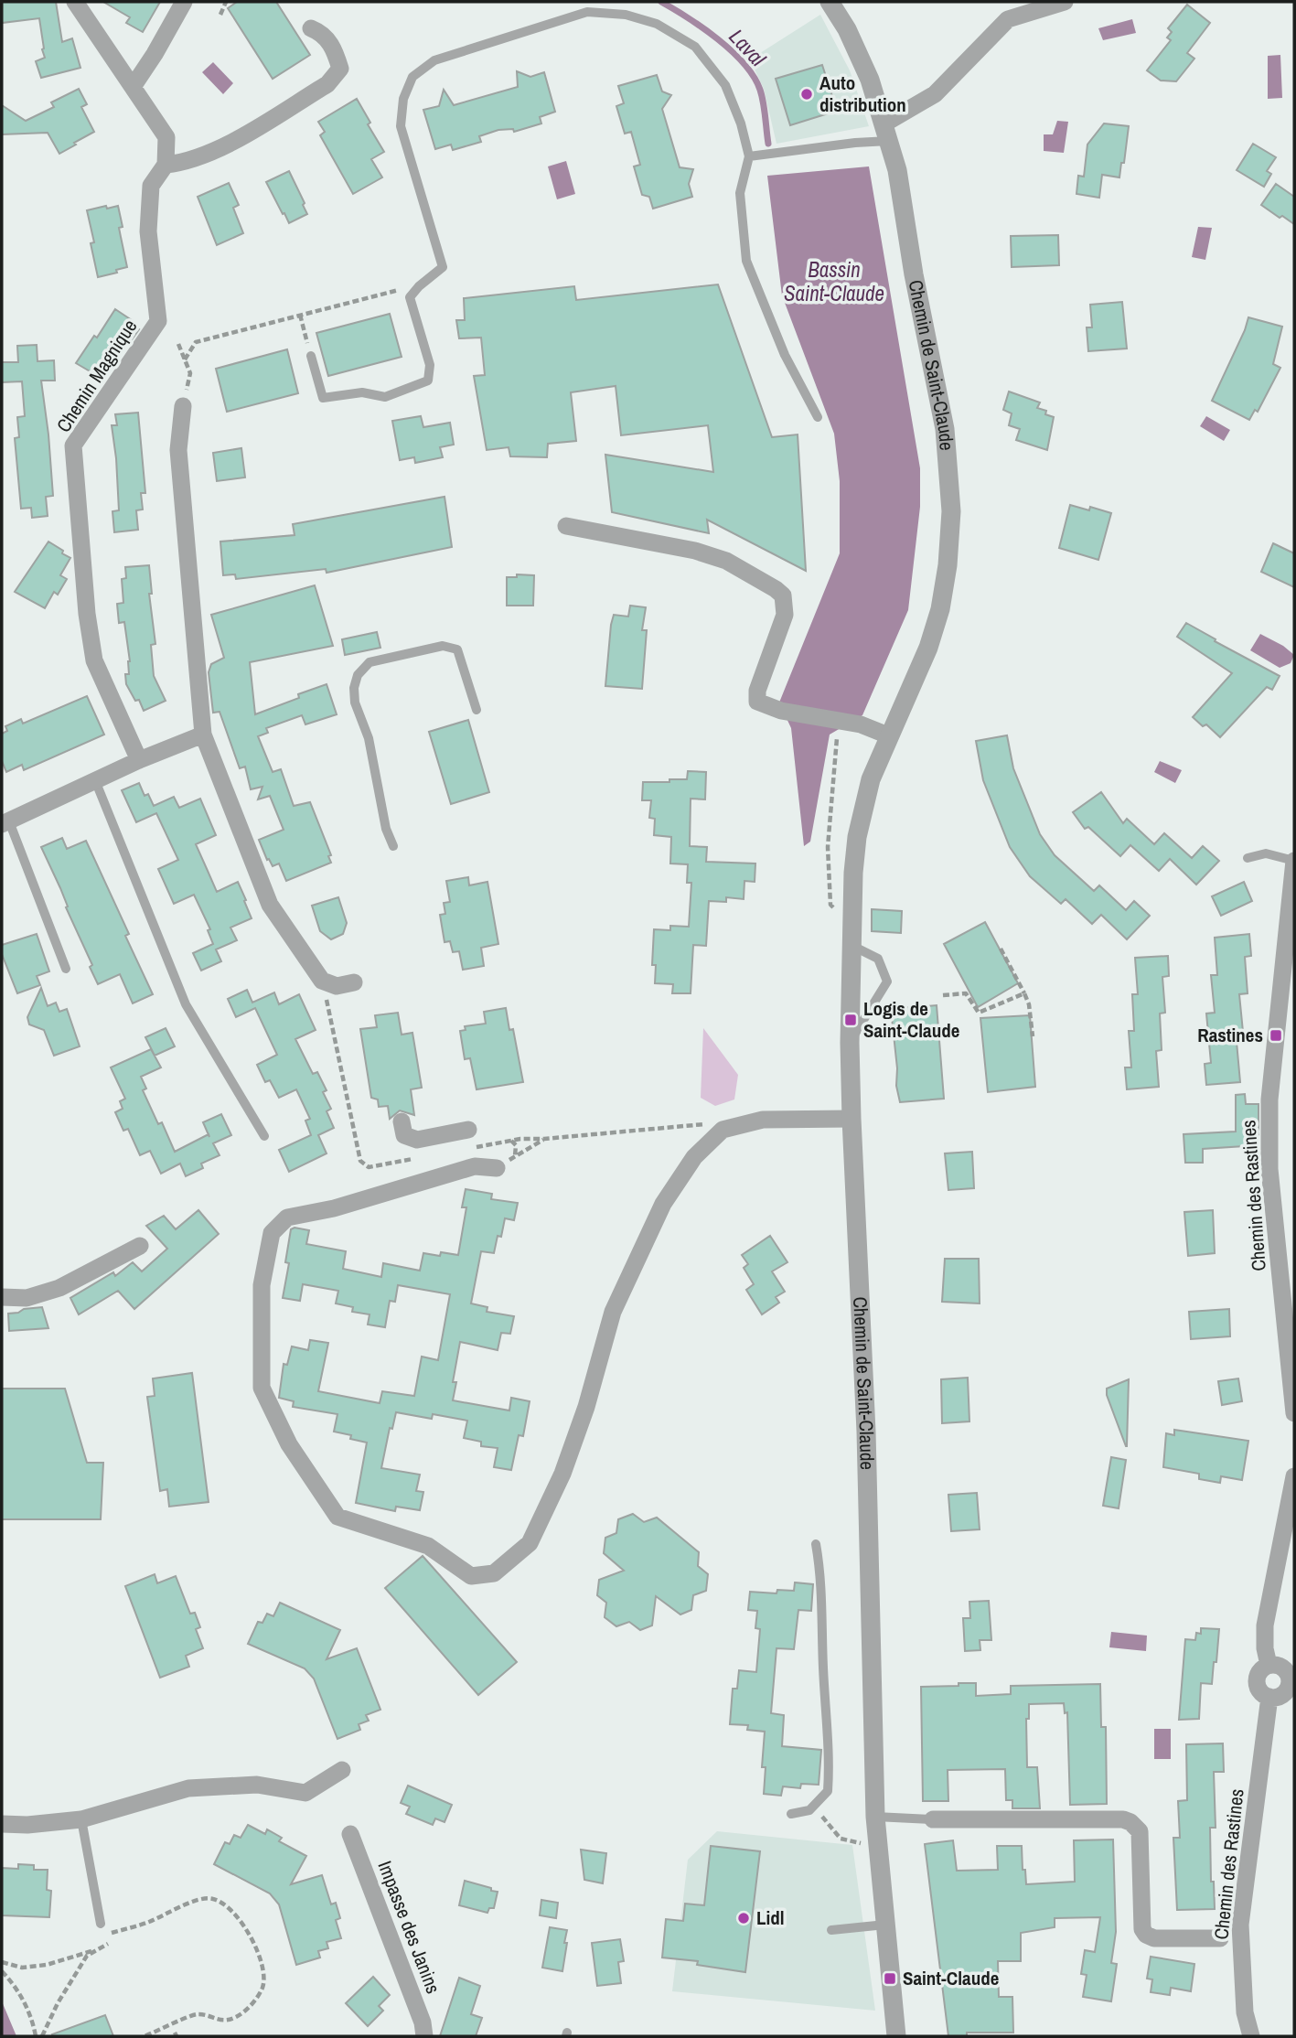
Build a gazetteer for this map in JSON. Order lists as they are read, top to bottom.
{
  "streets": {
    "street": [
      "Chemin de Saint-Claude",
      "Chemin Magnique",
      "Chemin des Rastines",
      "Impasse des Janins"
    ]
  },
  "water": ["Laval", "Bassin Saint-Claude"],
  "places": {
    "other": ["Auto distribution", "Lidl"],
    "transit": ["Logis de Saint-Claude", "Rastines", "Saint-Claude"]
  }
}
